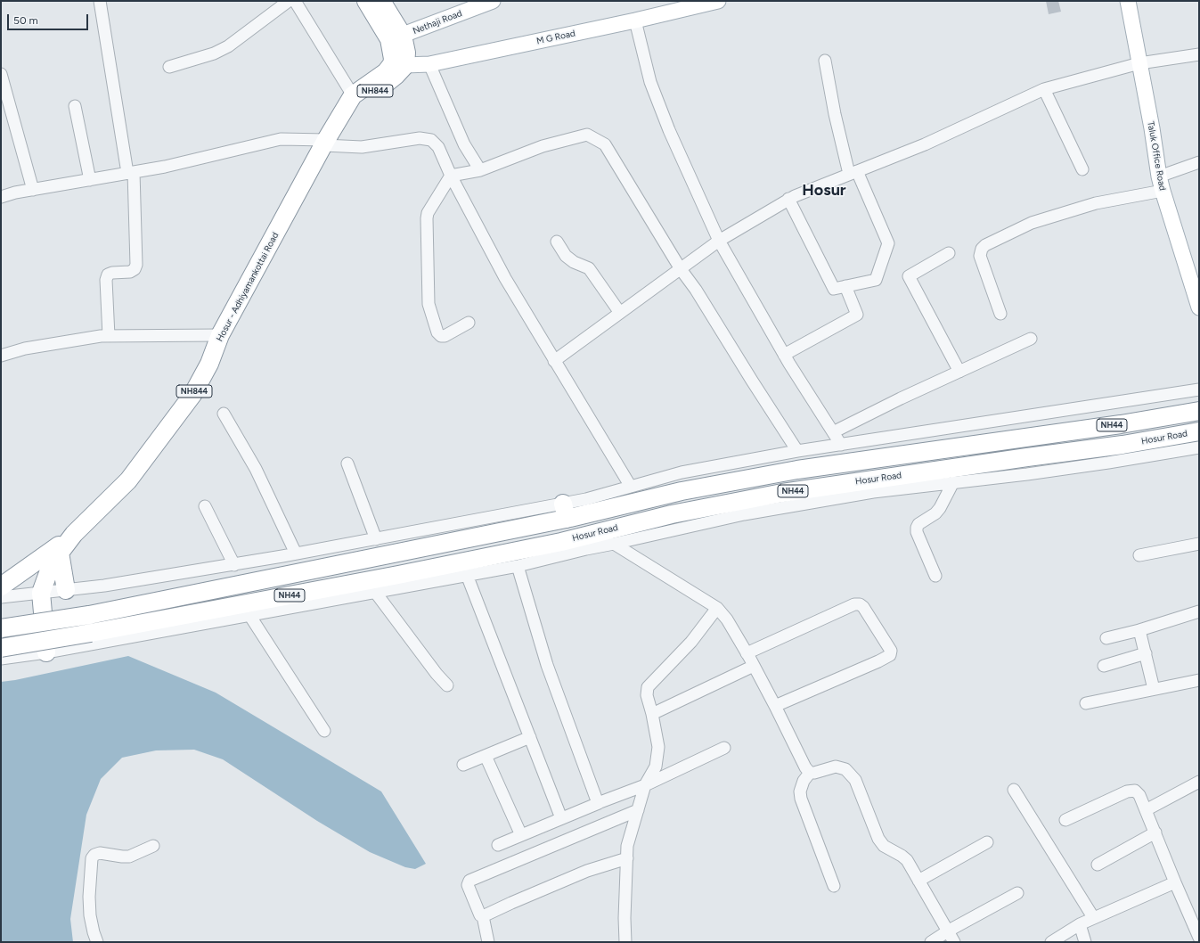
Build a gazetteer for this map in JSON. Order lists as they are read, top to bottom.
{
  "streets": {
    "highway": [
      "NH844",
      "Hosur - Adhiyamankottai Road",
      "NH44",
      "Hosur Road"
    ],
    "main road": ["Nethaji Road", "M G Road", "Taluk Office Road"]
  },
  "crossings": [
    ["M G Road", "Hosur - Adhiyamankottai Road"],
    ["NH44", "Hosur Road"]
  ],
  "districts": ["Hosur"],
  "scale_bar": "50 m"
}
